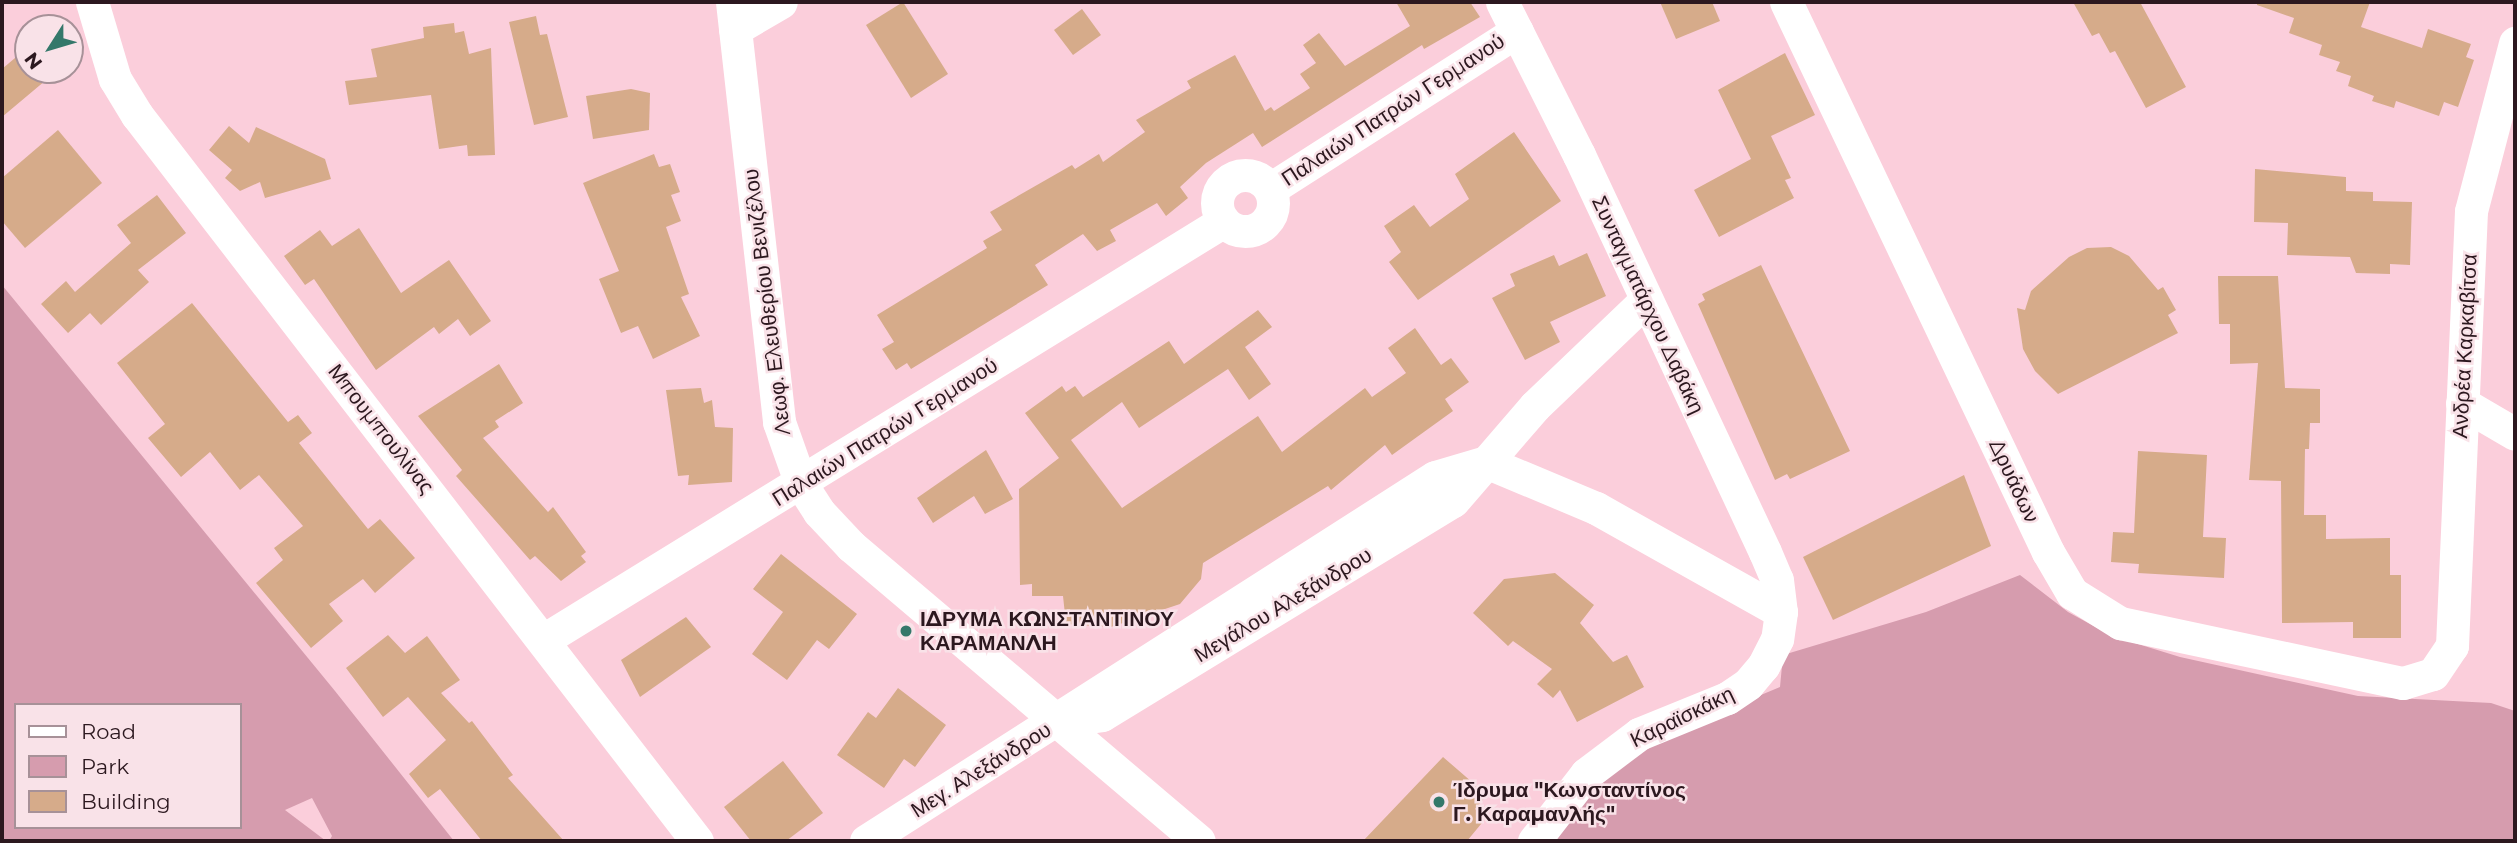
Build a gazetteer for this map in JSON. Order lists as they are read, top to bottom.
{
  "streets": {
    "street": [
      "Παλαιών Πατρών Γερμανού",
      "Λεωφ. Ελευθερίου Βενιζέλου",
      "Συνταγματάρχου Δαβάκη",
      "Ανδρέα Καρκαβίτσα",
      "Μπουμπουλίνας",
      "Δρυάδων",
      "Μεγάλου Αλεξάνδρου",
      "Καραϊσκάκη",
      "Μεγ. Αλεξάνδρου"
    ]
  },
  "crossings": [
    ["Παλαιών Πατρών Γερμανού", "Λεωφ. Ελευθερίου Βενιζέλου"],
    ["Παλαιών Πατρών Γερμανού", "Συνταγματάρχου Δαβάκη"],
    ["Παλαιών Πατρών Γερμανού", "Μπουμπουλίνας"],
    ["Λεωφ. Ελευθερίου Βενιζέλου", "Μεγάλου Αλεξάνδρου"],
    ["Λεωφ. Ελευθερίου Βενιζέλου", "Μεγ. Αλεξάνδρου"],
    ["Συνταγματάρχου Δαβάκη", "Καραϊσκάκη"],
    ["Ανδρέα Καρκαβίτσα", "Δρυάδων"],
    ["Μεγάλου Αλεξάνδρου", "Μεγ. Αλεξάνδρου"]
  ],
  "places": ["ΙΔΡΥΜΑ ΚΩΝΣΤΑΝΤΙΝΟΥ ΚΑΡΑΜΑΝΛΗ", "Ίδρυμα \"Κωνσταντίνος Γ. Καραμανλής\""],
  "legend": ["Road", "Park", "Building"],
  "north": "bottom left"
}
